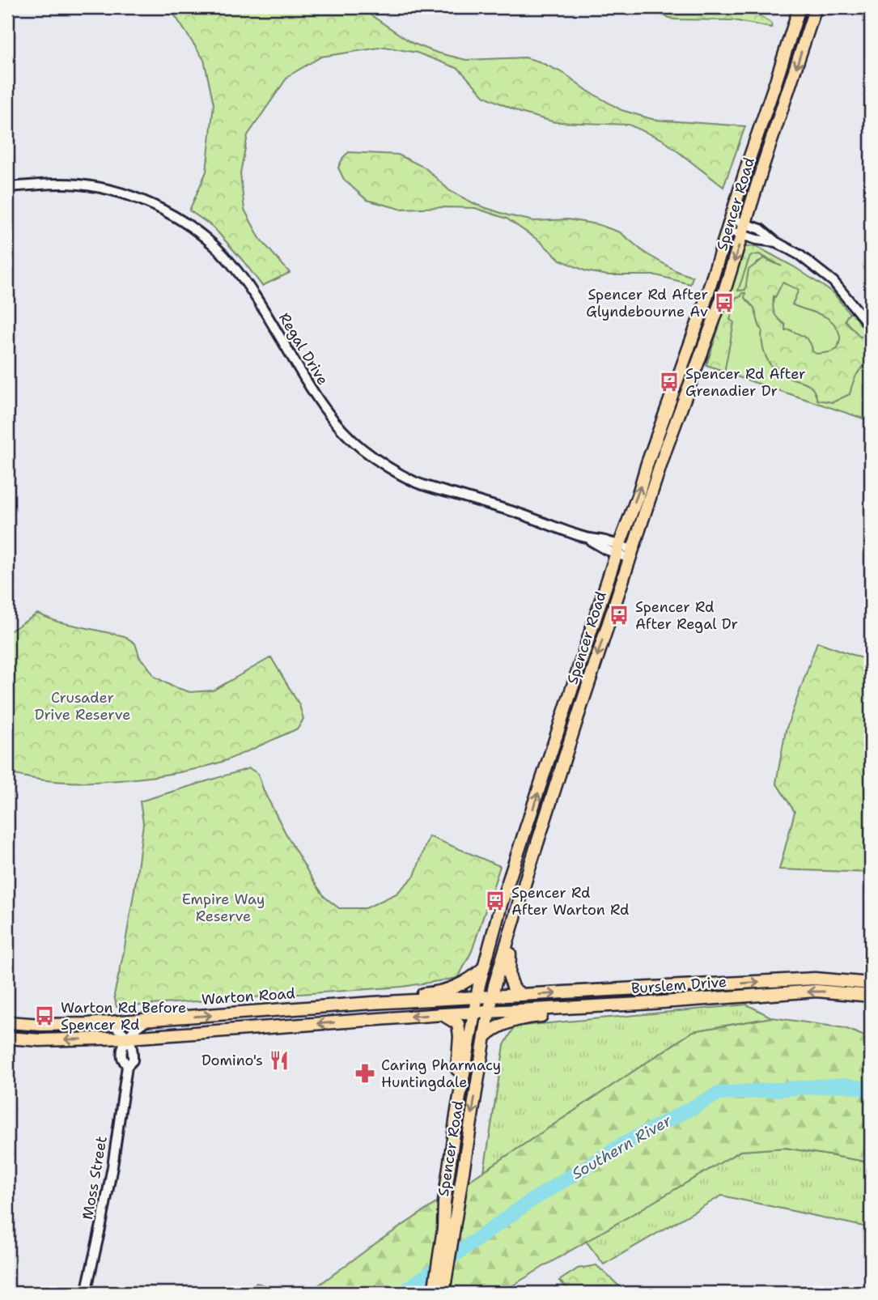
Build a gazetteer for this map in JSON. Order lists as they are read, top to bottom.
{
  "streets": {
    "main road": ["Spencer Road", "Burslem Drive", "Warton Road"],
    "street": ["Regal Drive", "Moss Street"]
  },
  "crossings": [
    ["Spencer Road", "Regal Drive"],
    ["Spencer Road", "Burslem Drive"],
    ["Spencer Road", "Warton Road"],
    ["Burslem Drive", "Warton Road"]
  ],
  "water": ["Southern River"],
  "parks": ["Crusader Drive Reserve", "Empire Way Reserve"],
  "places": {
    "bus stop": [
      "Spencer Rd After Glyndebourne Av",
      "Spencer Rd After Grenadier Dr",
      "Spencer Rd After Regal Dr",
      "Spencer Rd After Warton Rd",
      "Warton Rd Before Spencer Rd"
    ],
    "restaurant": ["Domino's"],
    "pharmacy": ["Caring Pharmacy Huntingdale"]
  }
}
